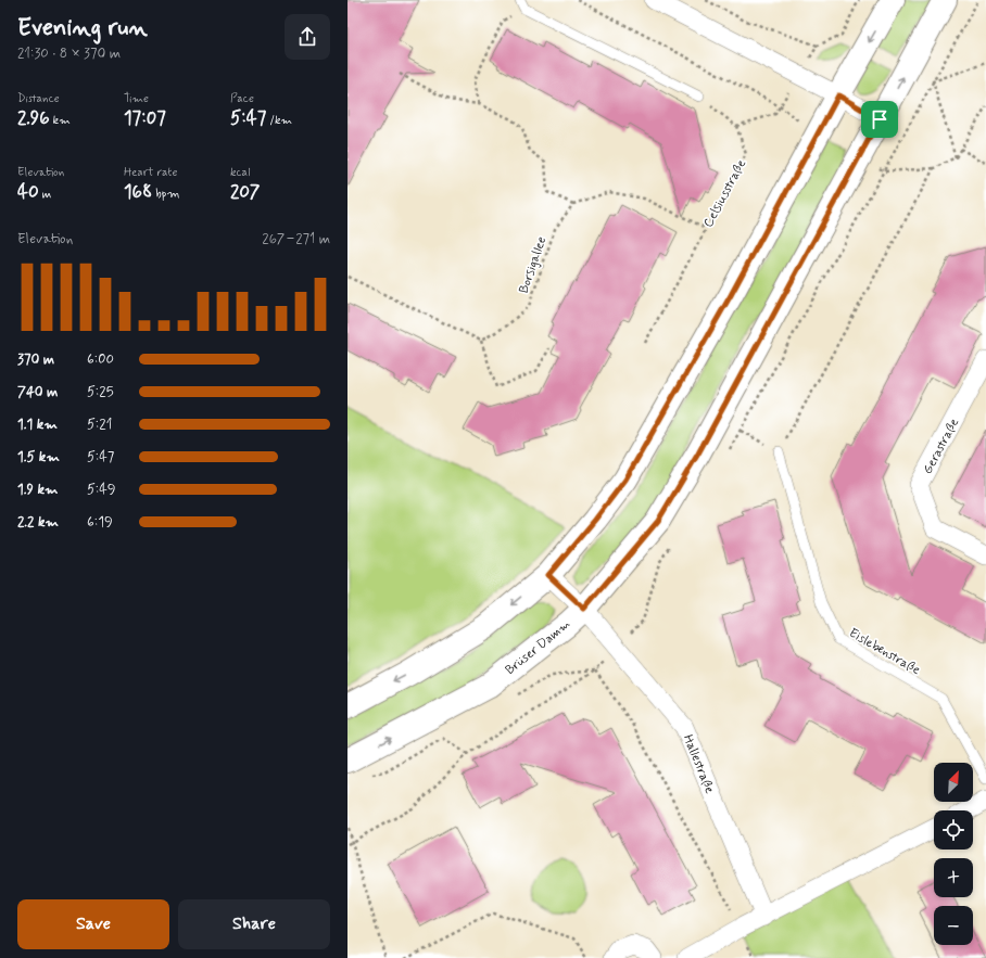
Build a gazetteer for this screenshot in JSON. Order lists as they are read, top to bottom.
{
  "streets": {
    "street": ["Gerastraße", "Brüser Damm", "Hallestraße"],
    "lane": ["Eislebenstraße"],
    "path": ["Celsiusstraße", "Borsigallee"]
  },
  "crossings": [
    ["Brüser Damm", "Hallestraße"]
  ],
  "north": "top right",
  "page": {
    "heading": ["Evening run", "21:30 · 8 × 370 m"],
    "stats": [
      ["Distance", "2.96 km"],
      ["Time", "17:07"],
      ["Pace", "5:47 /km"],
      ["Elevation", "40 m"],
      ["Heart rate", "168 bpm"],
      ["kcal", "207"]
    ],
    "chart": ["Elevation", "267–271 m"],
    "list": [
      {
        "name": "370 m",
        "note": "6:00"
      },
      {
        "name": "740 m",
        "note": "5:25"
      },
      {
        "name": "1.1 km",
        "note": "5:21"
      },
      {
        "name": "1.5 km",
        "note": "5:47"
      },
      {
        "name": "1.9 km",
        "note": "5:49"
      },
      {
        "name": "2.2 km",
        "note": "6:19"
      }
    ],
    "map_buttons": ["+", "−"],
    "buttons": ["Save", "Share"]
  }
}
